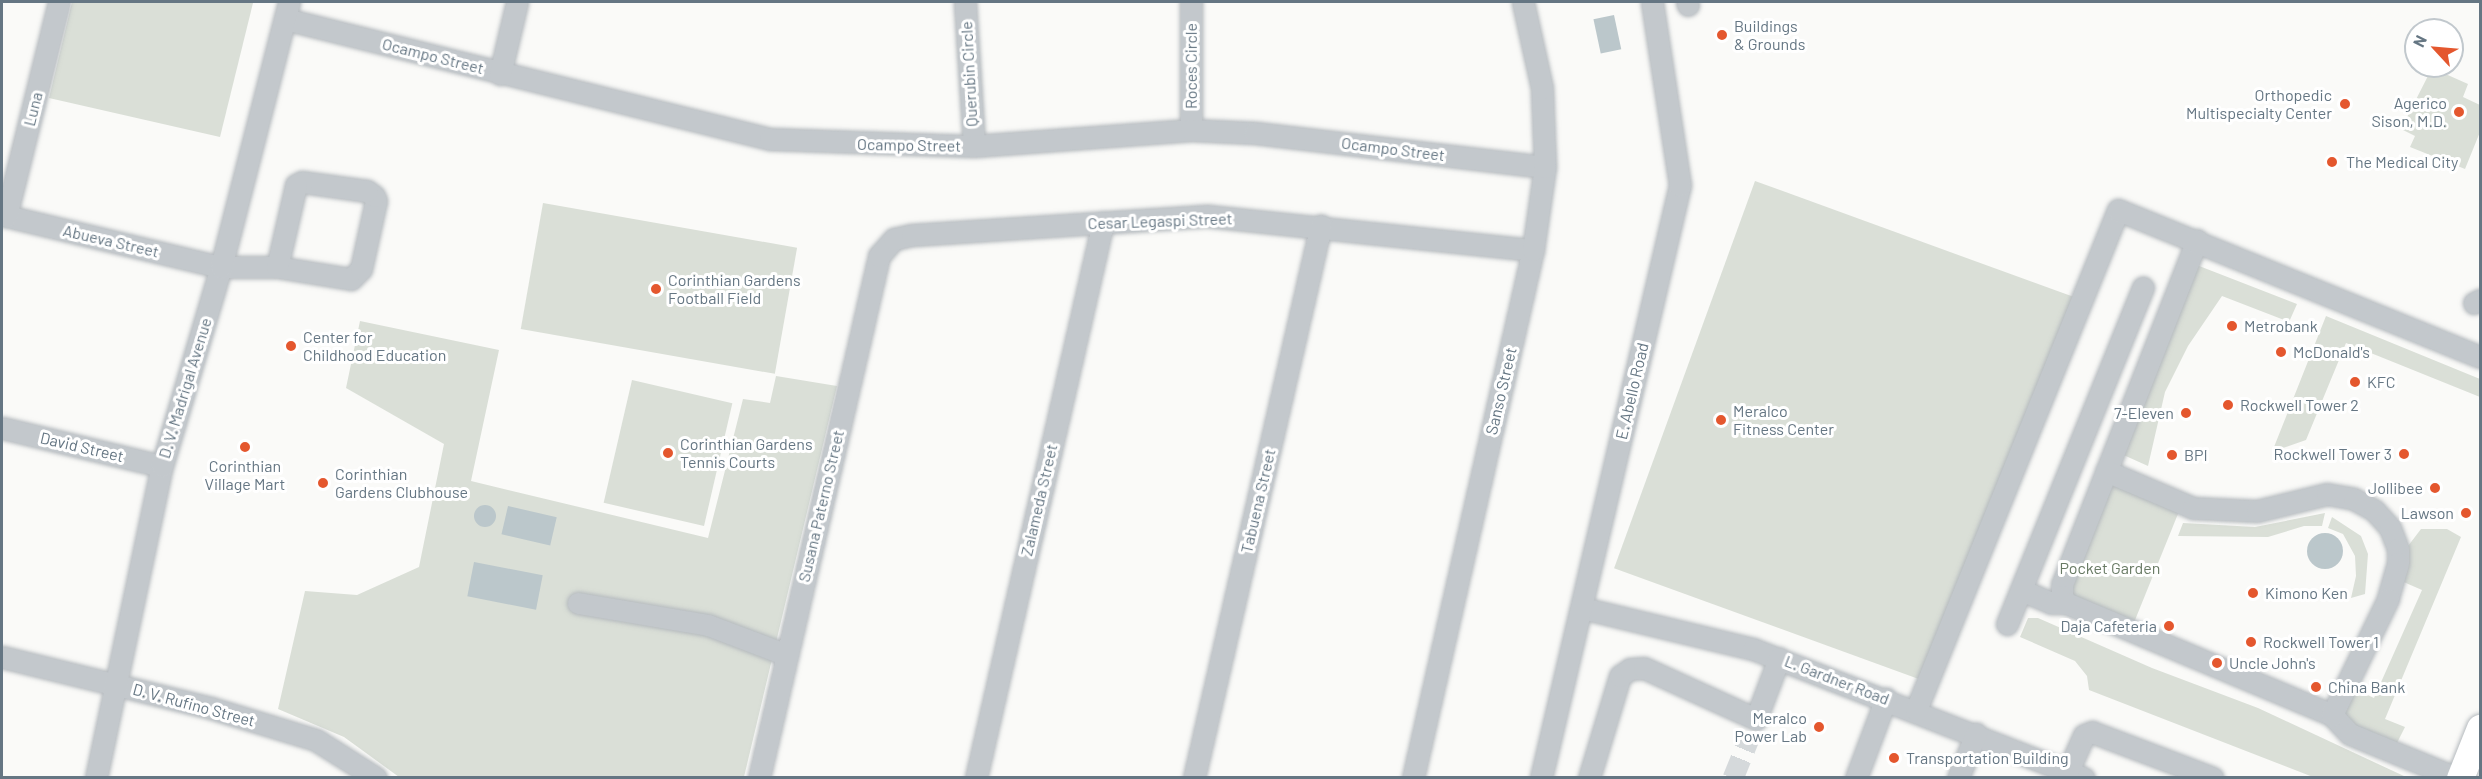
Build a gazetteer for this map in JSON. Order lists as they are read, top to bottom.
{
  "streets": {
    "street": [
      "Ocampo Street",
      "Roces Circle",
      "Querubin Circle",
      "Luna",
      "Cesar Legaspi Street",
      "Abueva Street",
      "D. V. Madrigal Avenue",
      "Sanso Street",
      "E. Abello Road",
      "David Street",
      "Zalameda Street",
      "Tabuena Street",
      "Susana Paterno Street",
      "L. Gardner Road",
      "D. V. Rufino Street"
    ]
  },
  "crossings": [
    ["Ocampo Street", "Roces Circle"],
    ["Ocampo Street", "Querubin Circle"],
    ["Ocampo Street", "D. V. Madrigal Avenue"],
    ["Ocampo Street", "Sanso Street"],
    ["Luna", "Abueva Street"],
    ["Cesar Legaspi Street", "Sanso Street"],
    ["Cesar Legaspi Street", "Zalameda Street"],
    ["Cesar Legaspi Street", "Tabuena Street"],
    ["Cesar Legaspi Street", "Susana Paterno Street"],
    ["Abueva Street", "D. V. Madrigal Avenue"],
    ["D. V. Madrigal Avenue", "David Street"],
    ["D. V. Madrigal Avenue", "D. V. Rufino Street"],
    ["E. Abello Road", "L. Gardner Road"]
  ],
  "parks": ["Pocket Garden"],
  "places": [
    "Buildings & Grounds",
    "Orthopedic Multispecialty Center",
    "Agerico Sison, M.D.",
    "The Medical City",
    "Corinthian Gardens Football Field",
    "Metrobank",
    "Center for Childhood Education",
    "McDonald's",
    "KFC",
    "Rockwell Tower 2",
    "7-Eleven",
    "Meralco Fitness Center",
    "Corinthian Village Mart",
    "Corinthian Gardens Tennis Courts",
    "Rockwell Tower 3",
    "BPI",
    "Corinthian Gardens Clubhouse",
    "Jollibee",
    "Lawson",
    "Kimono Ken",
    "Daja Cafeteria",
    "Rockwell Tower 1",
    "Uncle John's",
    "China Bank",
    "Meralco Power Lab",
    "Transportation Building"
  ],
  "north": "top left"
}
